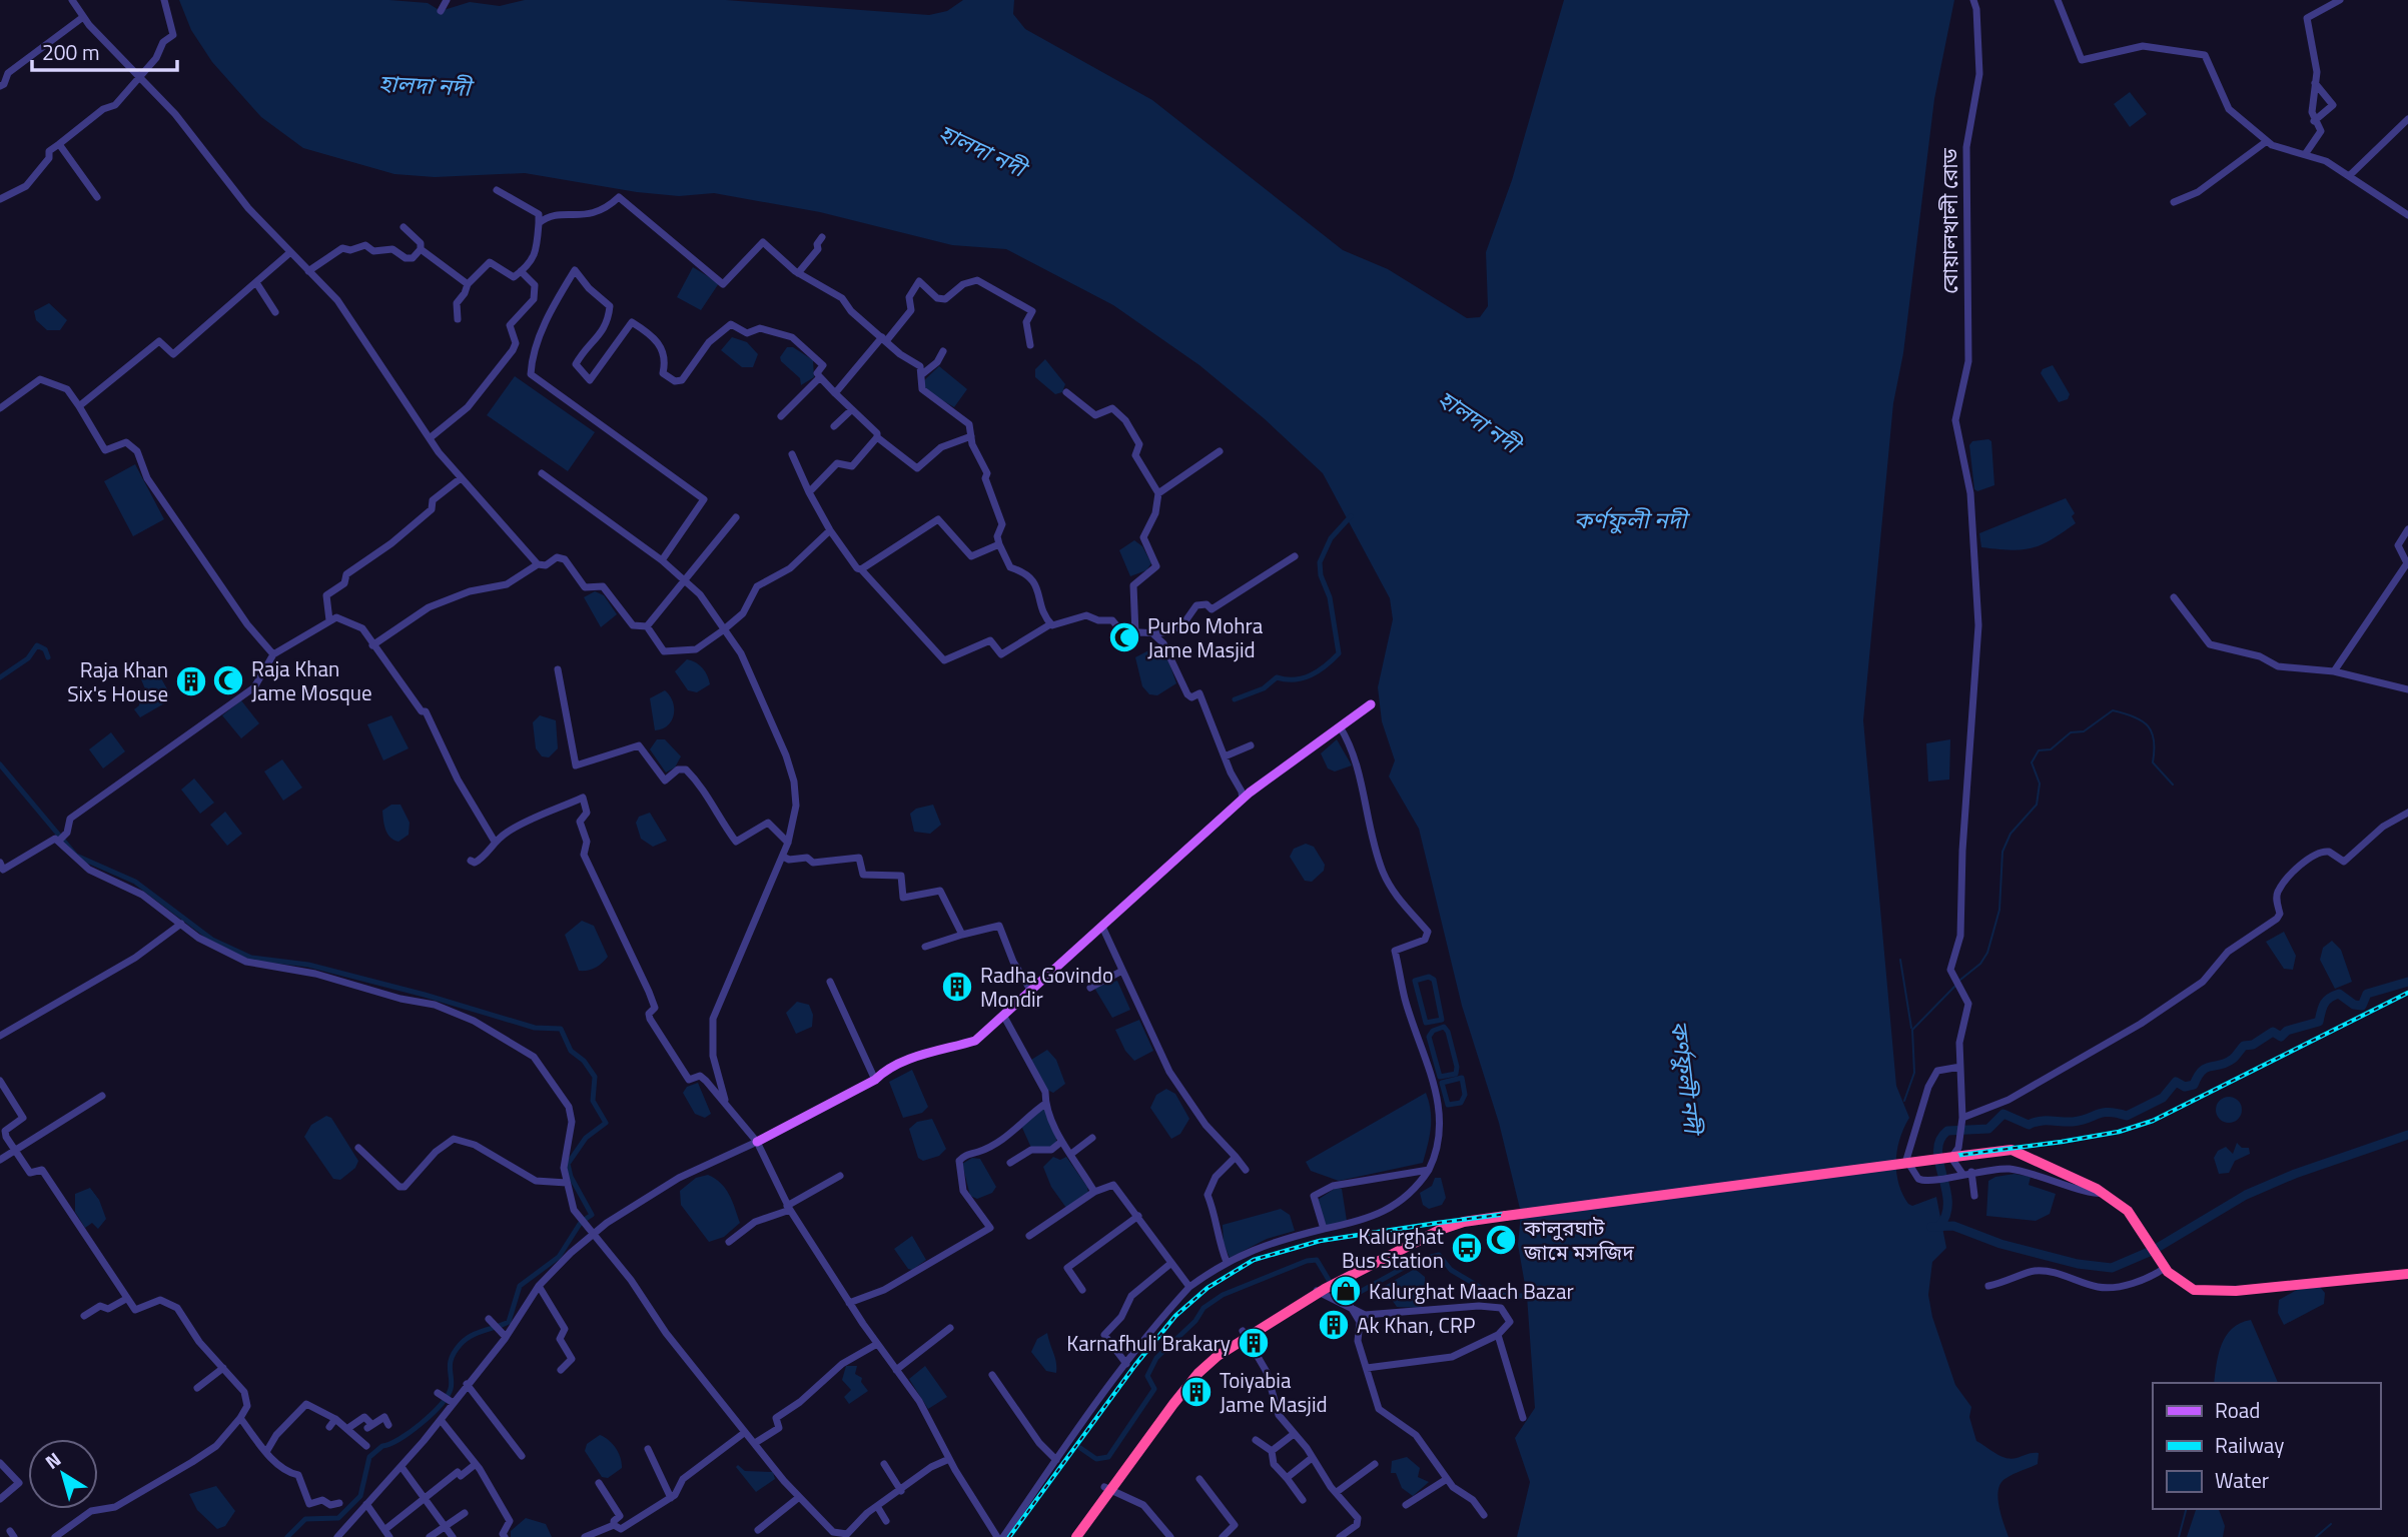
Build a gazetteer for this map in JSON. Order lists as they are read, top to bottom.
{
  "streets": {
    "street": ["বোয়ালখালী রোড"]
  },
  "water": ["হালদা নদী", "কর্ণফুলী নদী"],
  "places": {
    "mosque": ["Purbo Mohra Jame Masjid", "Raja Khan Jame Mosque", "কালুরঘাট জামে মসজিদ"],
    "building": [
      "Raja Khan Six's House",
      "Radha Govindo Mondir",
      "Ak Khan, CRP",
      "Karnafhuli Brakary",
      "Toiyabia Jame Masjid"
    ],
    "bus stop": ["Kalurghat Bus Station"],
    "shop": ["Kalurghat Maach Bazar"]
  },
  "legend": ["Road", "Railway", "Water"],
  "scale_bar": "200 m",
  "north": "top left"
}
